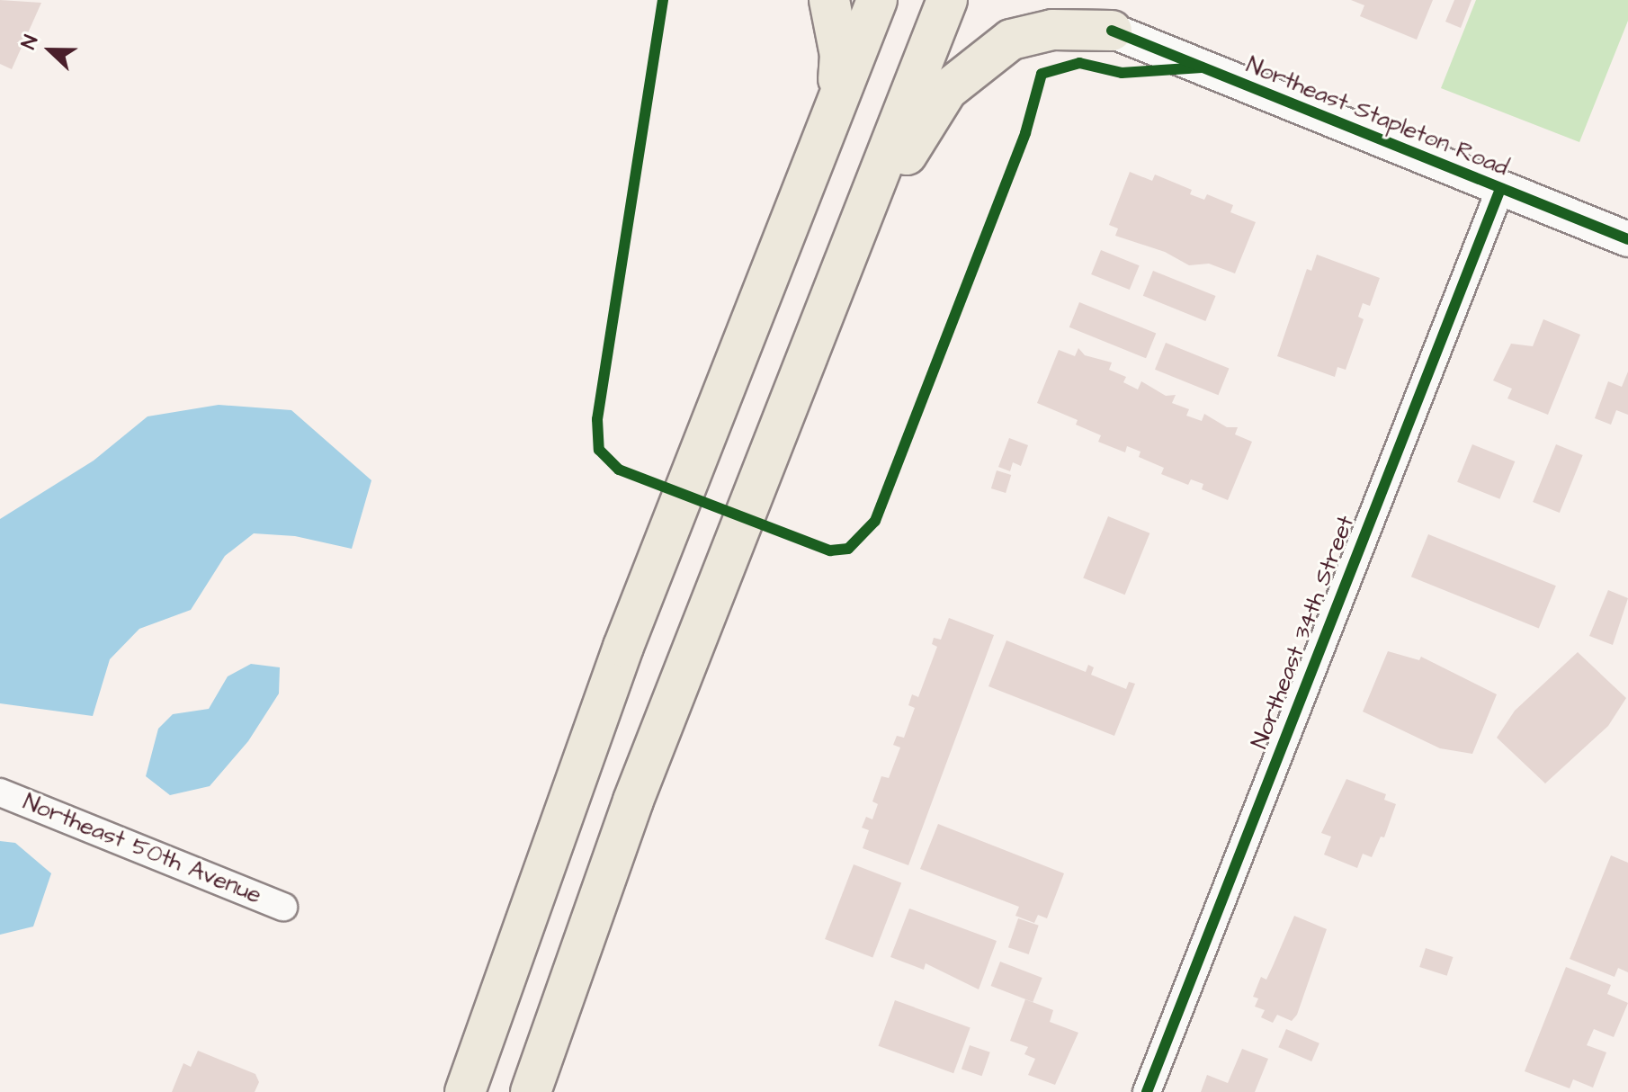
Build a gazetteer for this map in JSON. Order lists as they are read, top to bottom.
{
  "streets": {
    "street": ["Northeast Stapleton Road", "Northeast 34th Street", "Northeast 50th Avenue"]
  },
  "crossings": [
    ["Northeast Stapleton Road", "Northeast 34th Street"]
  ],
  "north": "left"
}
